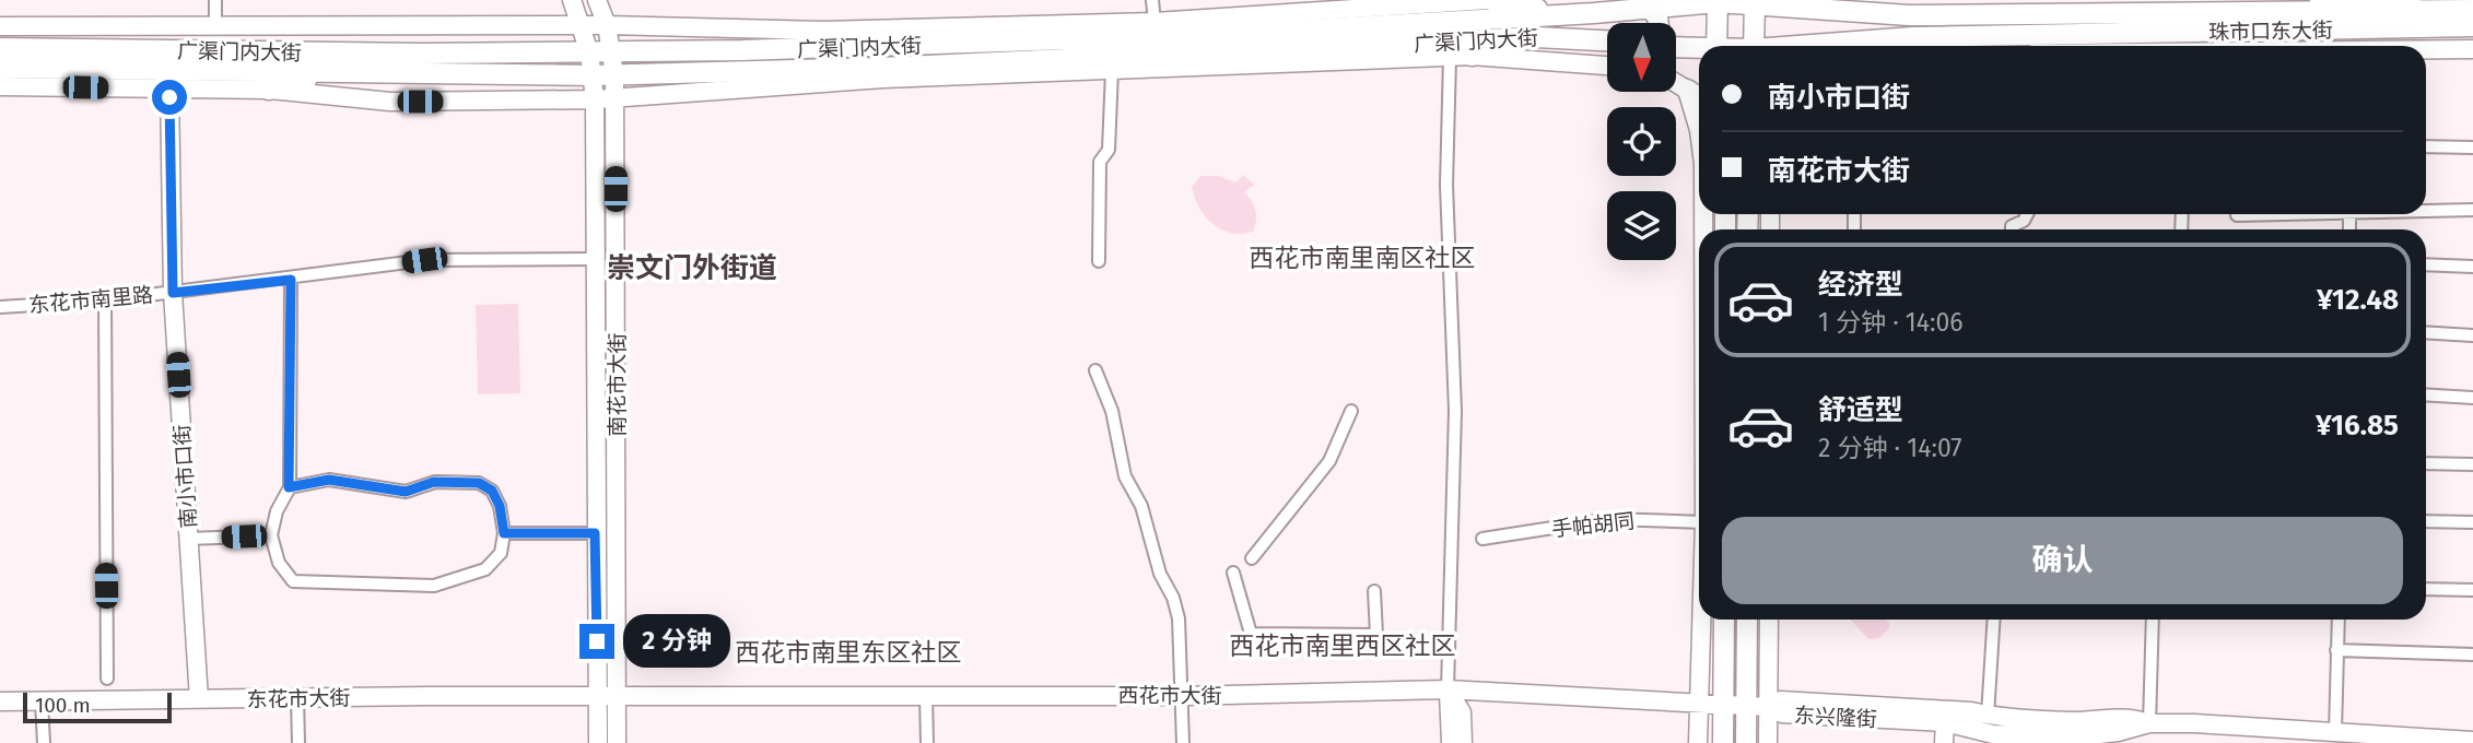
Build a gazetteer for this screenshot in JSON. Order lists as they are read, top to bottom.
{
  "streets": {
    "main road": ["珠市口东大街", "广渠门内大街"],
    "street": [
      "东花市南里路",
      "南花市大街",
      "南小市口街",
      "手帕胡同",
      "西花市大街",
      "东花市大街",
      "东兴隆街"
    ]
  },
  "crossings": [
    ["珠市口东大街", "广渠门内大街"],
    ["广渠门内大街", "南花市大街"],
    ["广渠门内大街", "南小市口街"],
    ["东花市南里路", "南花市大街"],
    ["东花市南里路", "南小市口街"],
    ["南花市大街", "西花市大街"],
    ["南花市大街", "东花市大街"],
    ["南小市口街", "东花市大街"],
    ["西花市大街", "东花市大街"],
    ["西花市大街", "东兴隆街"]
  ],
  "districts": [
    "西花市南里南区社区",
    "崇文门外街道",
    "西花市南里西区社区",
    "西花市南里东区社区"
  ],
  "scale_bar": "100 m",
  "north": "bottom",
  "page": {
    "banner": ["南小市口街", "南花市大街"],
    "list": [
      {
        "name": "经济型",
        "note": "1 分钟 · 14:06",
        "value": "¥12.48"
      },
      {
        "name": "舒适型",
        "note": "2 分钟 · 14:07",
        "value": "¥16.85"
      }
    ],
    "buttons": "确认",
    "bubble": "2 分钟",
    "scale": "100 m"
  }
}
